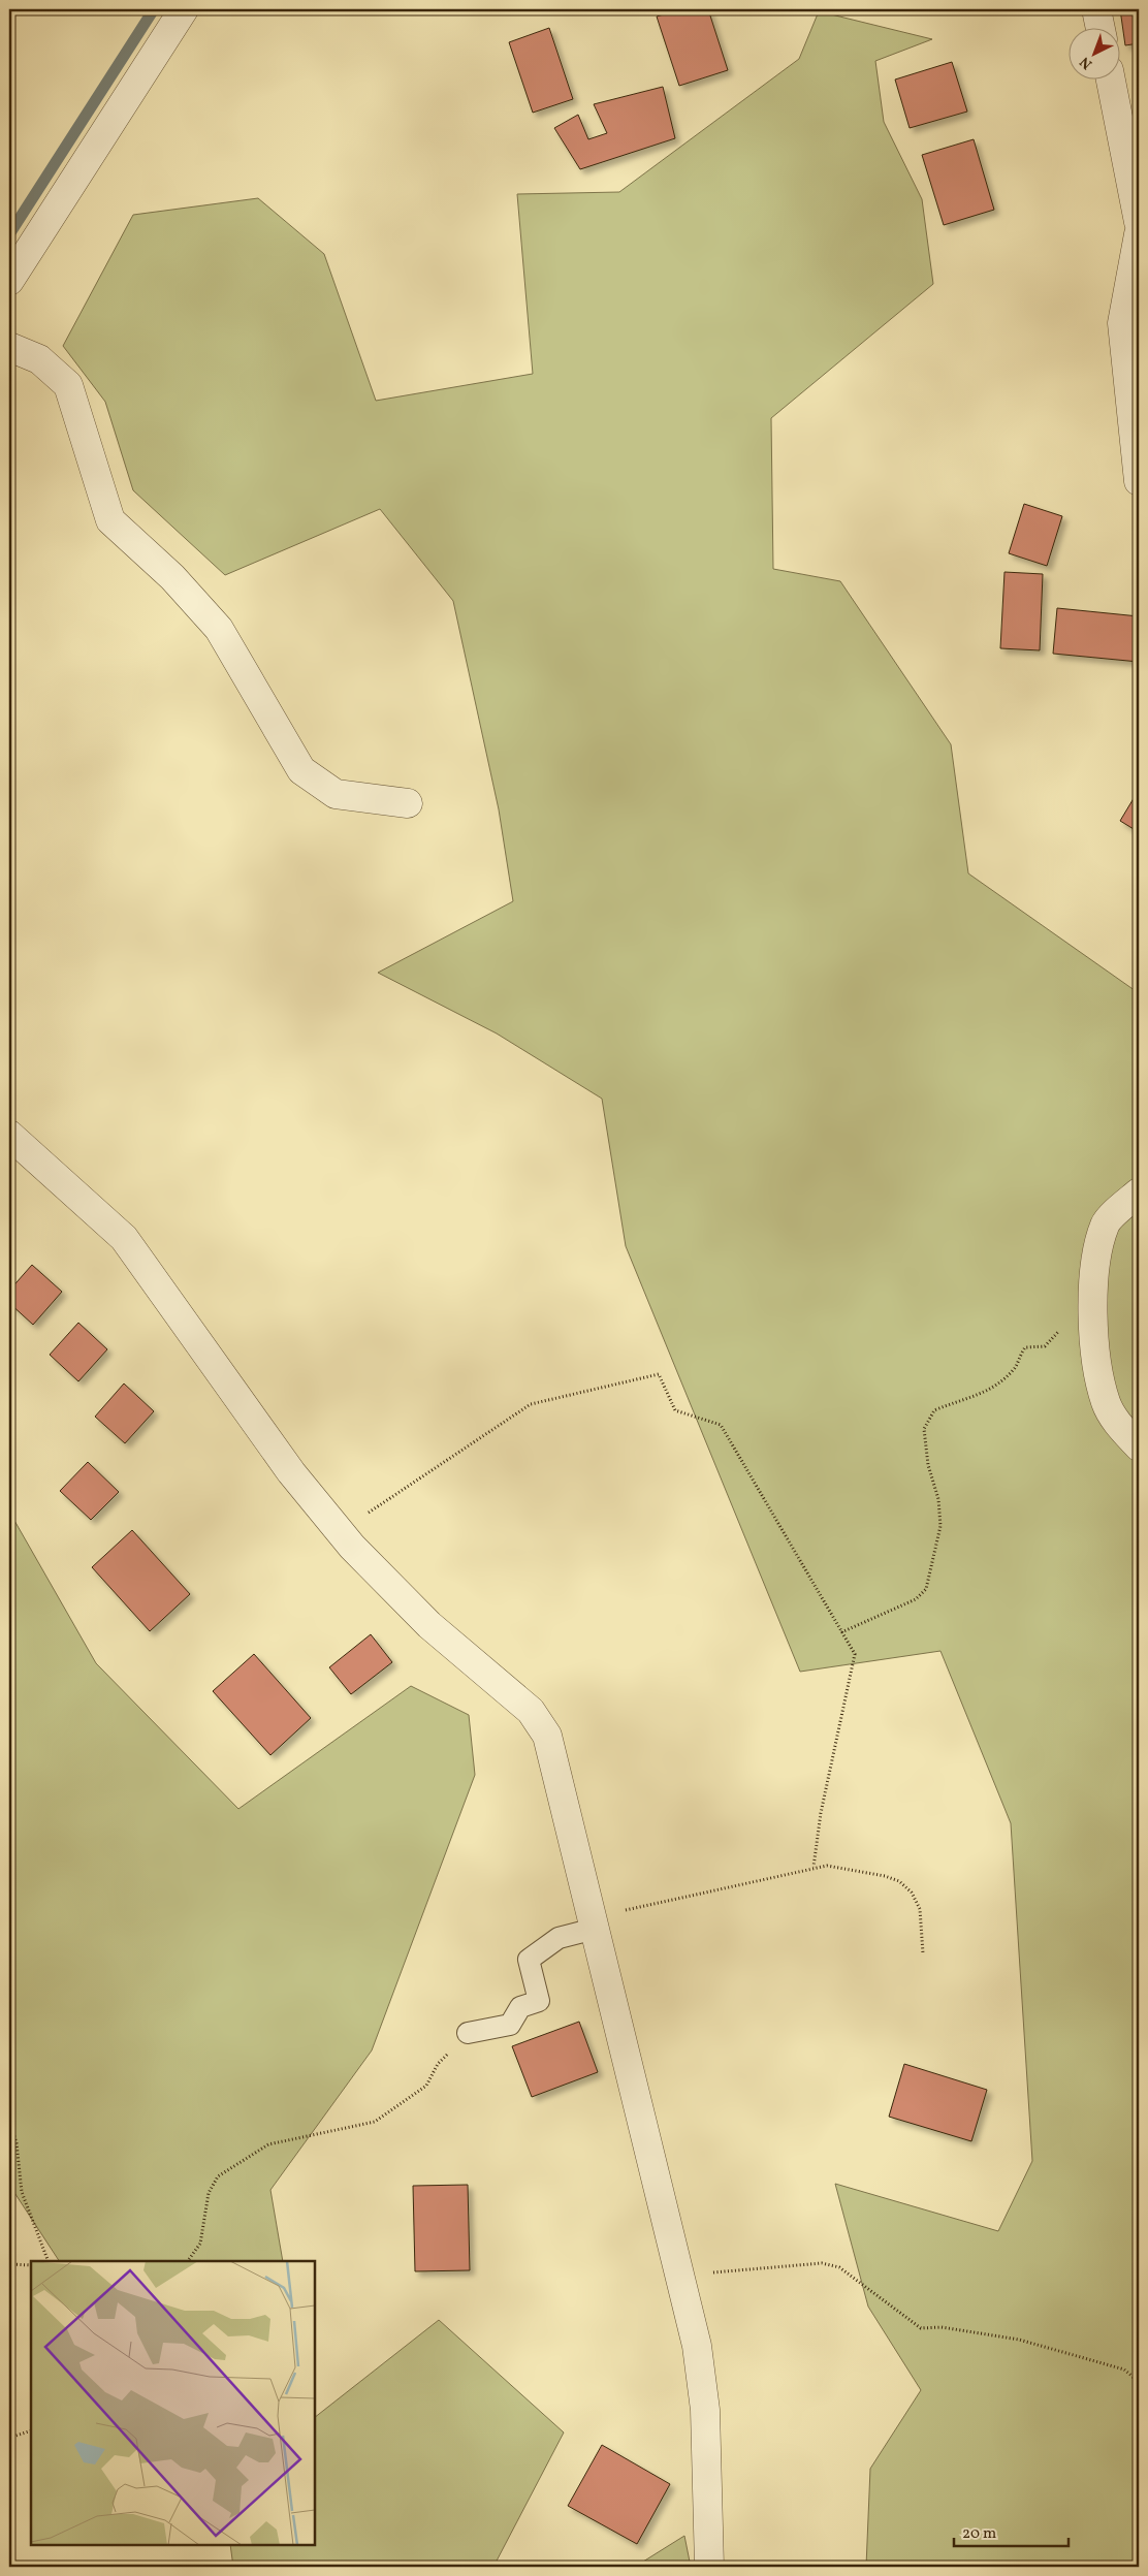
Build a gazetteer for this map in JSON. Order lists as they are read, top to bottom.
{
  "scale_bar": "20 m",
  "north": "bottom left"
}
